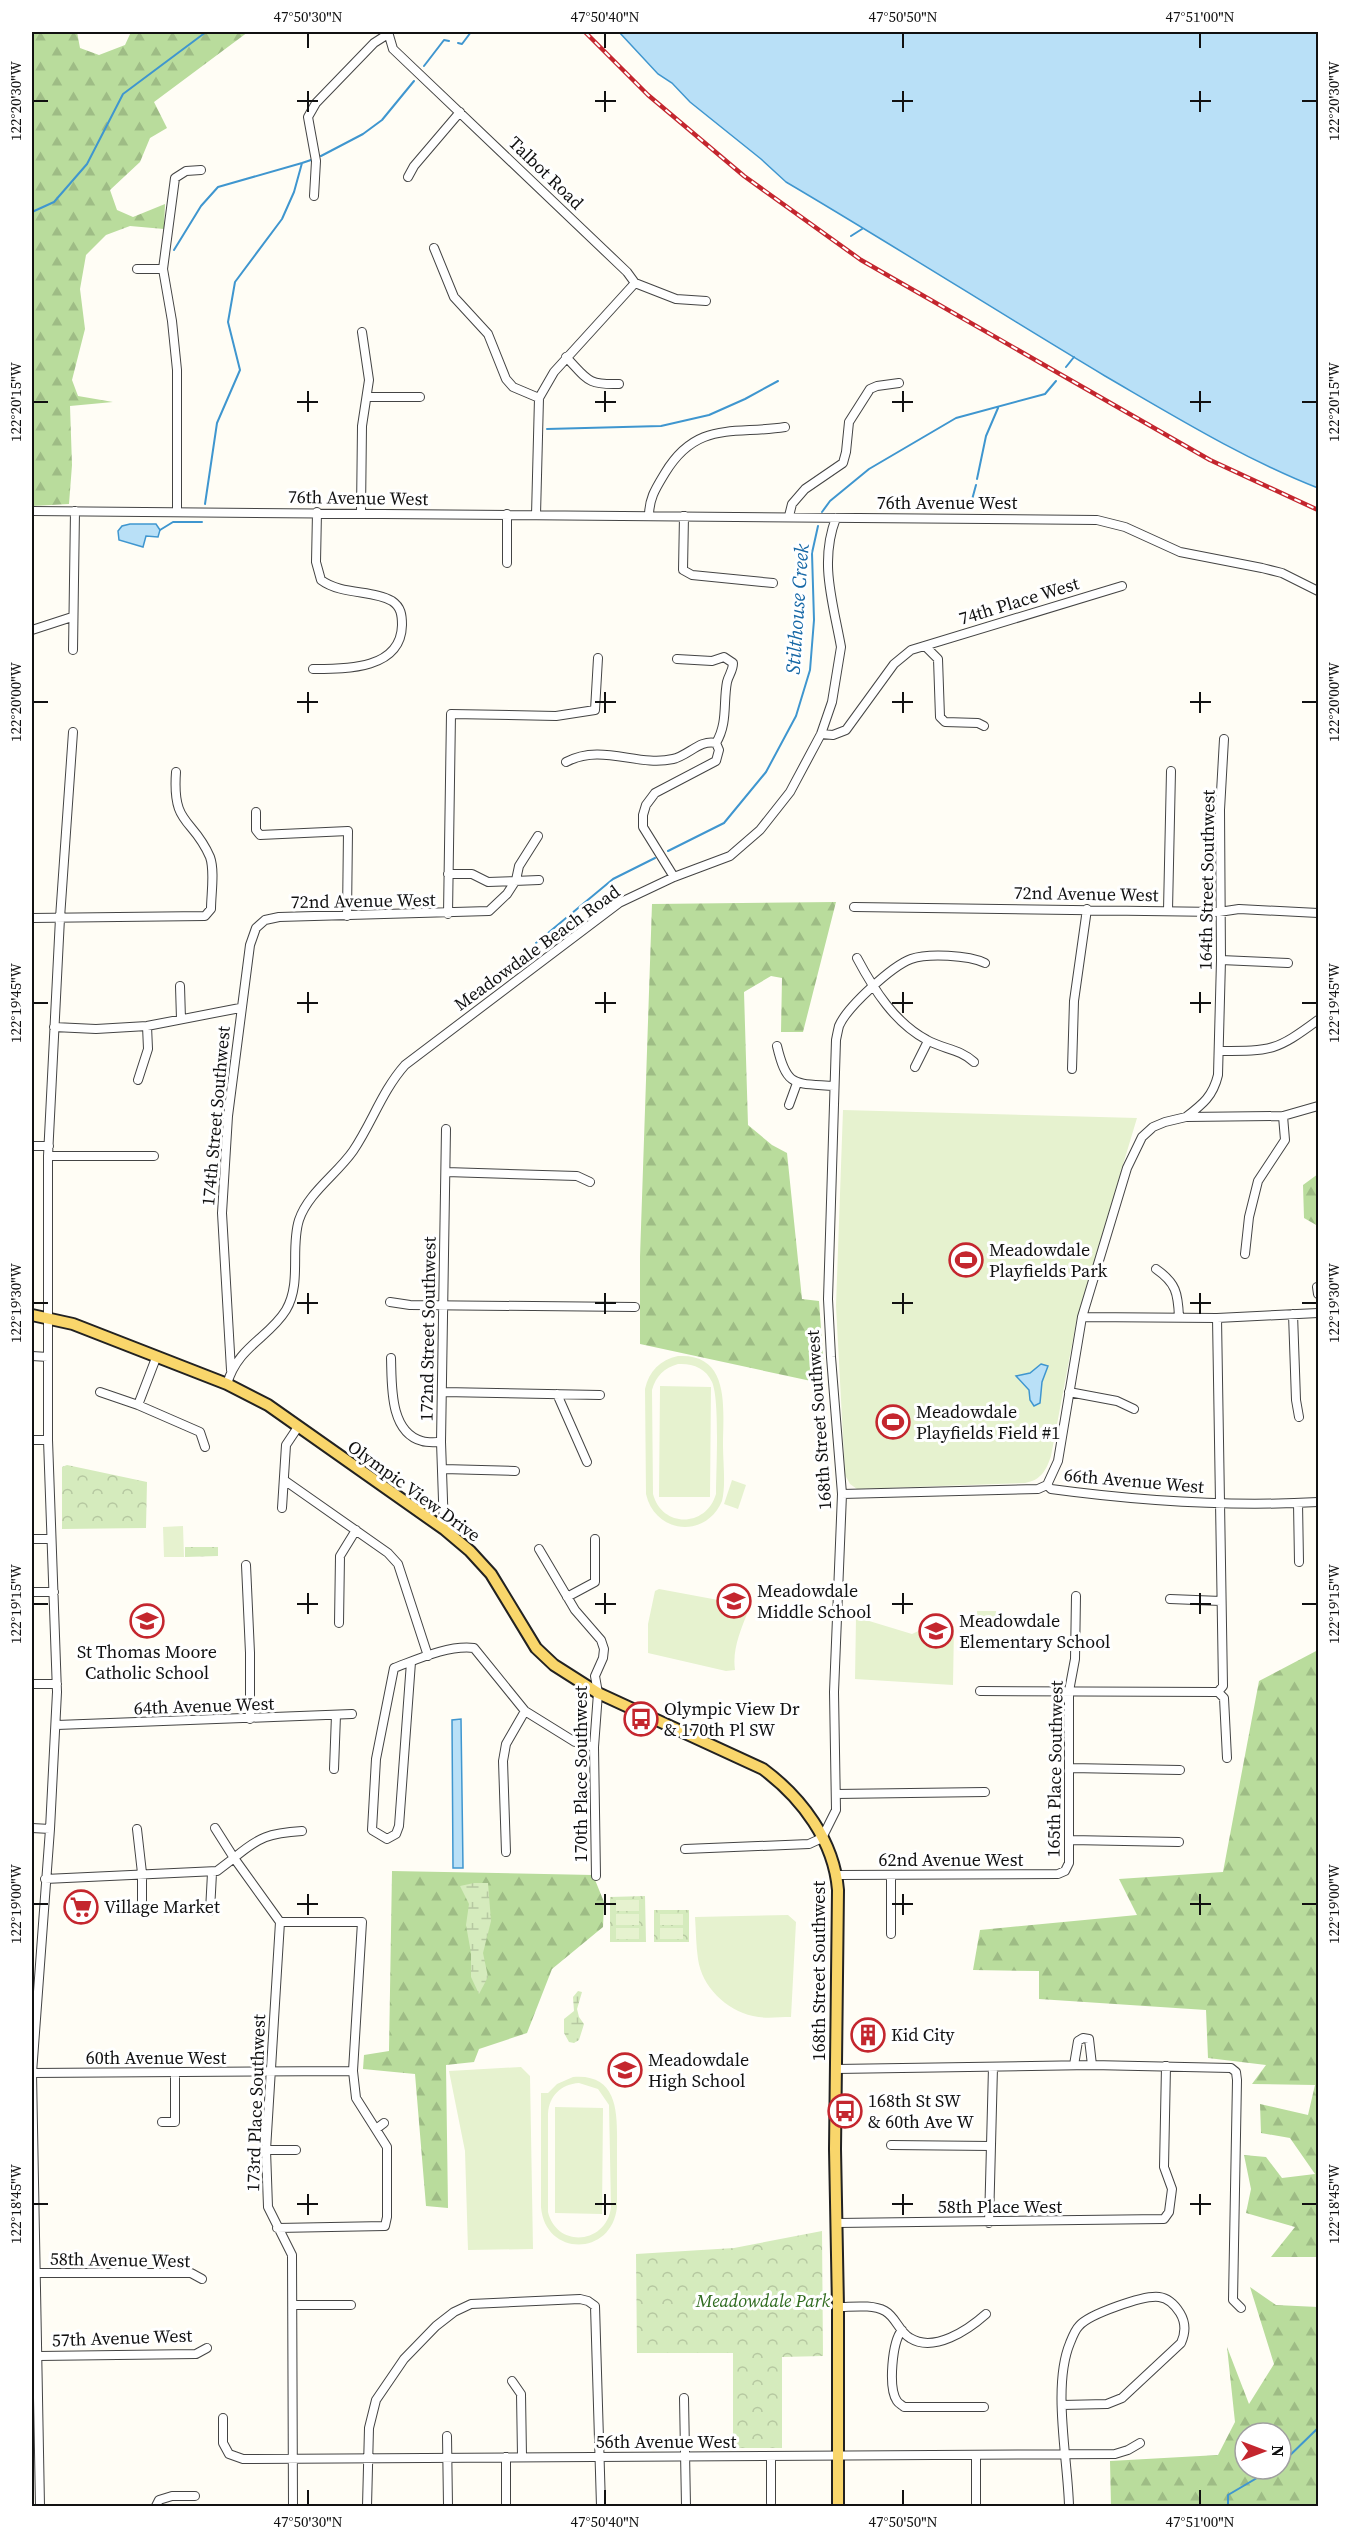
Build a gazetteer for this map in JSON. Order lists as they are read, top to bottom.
{
  "streets": {
    "main road": ["168th Street Southwest", "Olympic View Drive"],
    "street": [
      "Talbot Road",
      "76th Avenue West",
      "74th Place West",
      "164th Street Southwest",
      "72nd Avenue West",
      "Meadowdale Beach Road",
      "174th Street Southwest",
      "172nd Street Southwest",
      "66th Avenue West",
      "64th Avenue West",
      "165th Place Southwest",
      "170th Place Southwest",
      "62nd Avenue West",
      "60th Avenue West",
      "173rd Place Southwest",
      "58th Place West",
      "58th Avenue West",
      "57th Avenue West",
      "56th Avenue West"
    ]
  },
  "crossings": [
    ["76th Avenue West", "Meadowdale Beach Road"],
    ["74th Place West", "Meadowdale Beach Road"],
    ["164th Street Southwest", "72nd Avenue West"],
    ["72nd Avenue West", "174th Street Southwest"],
    ["Meadowdale Beach Road", "174th Street Southwest"],
    ["Meadowdale Beach Road", "Olympic View Drive"],
    ["172nd Street Southwest", "Olympic View Drive"],
    ["168th Street Southwest", "66th Avenue West"],
    ["168th Street Southwest", "Olympic View Drive"],
    ["168th Street Southwest", "62nd Avenue West"],
    ["168th Street Southwest", "58th Place West"],
    ["168th Street Southwest", "56th Avenue West"],
    ["Olympic View Drive", "170th Place Southwest"],
    ["165th Place Southwest", "62nd Avenue West"],
    ["60th Avenue West", "173rd Place Southwest"],
    ["173rd Place Southwest", "56th Avenue West"]
  ],
  "water": ["Stilthouse Creek"],
  "parks": ["Meadowdale Park"],
  "places": {
    "sports": ["Meadowdale Playfields Park", "Meadowdale Playfields Field #1"],
    "school or university": [
      "Meadowdale Middle School",
      "St Thomas Moore Catholic School",
      "Meadowdale Elementary School",
      "Meadowdale High School"
    ],
    "bus stop": ["Olympic View Dr & 170th Pl SW", "168th St SW & 60th Ave W"],
    "supermarket": ["Village Market"],
    "building": ["Kid City"]
  },
  "north": "right",
  "coordinates": [
    "47°50'30\"N",
    "47°50'40\"N",
    "47°50'50\"N",
    "47°51'00\"N",
    "122°20'30\"W",
    "122°20'15\"W",
    "122°20'00\"W",
    "122°19'45\"W",
    "122°19'30\"W",
    "122°19'15\"W",
    "122°19'00\"W",
    "122°18'45\"W"
  ]
}
